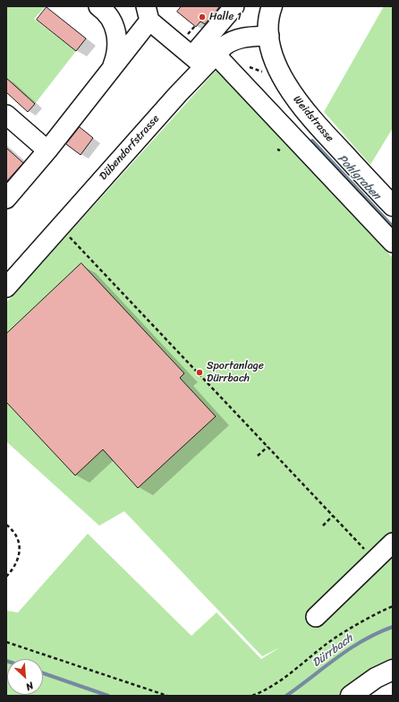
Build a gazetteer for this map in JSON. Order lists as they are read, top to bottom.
{
  "streets": {
    "main road": ["Weidstrasse"],
    "street": ["Dübendorfstrasse"]
  },
  "crossings": [
    ["Weidstrasse", "Dübendorfstrasse"]
  ],
  "water": ["Pohlgraben", "Dürrbach"],
  "places": ["Halle 1", "Sportanlage Dürrbach"],
  "north": "bottom right"
}
